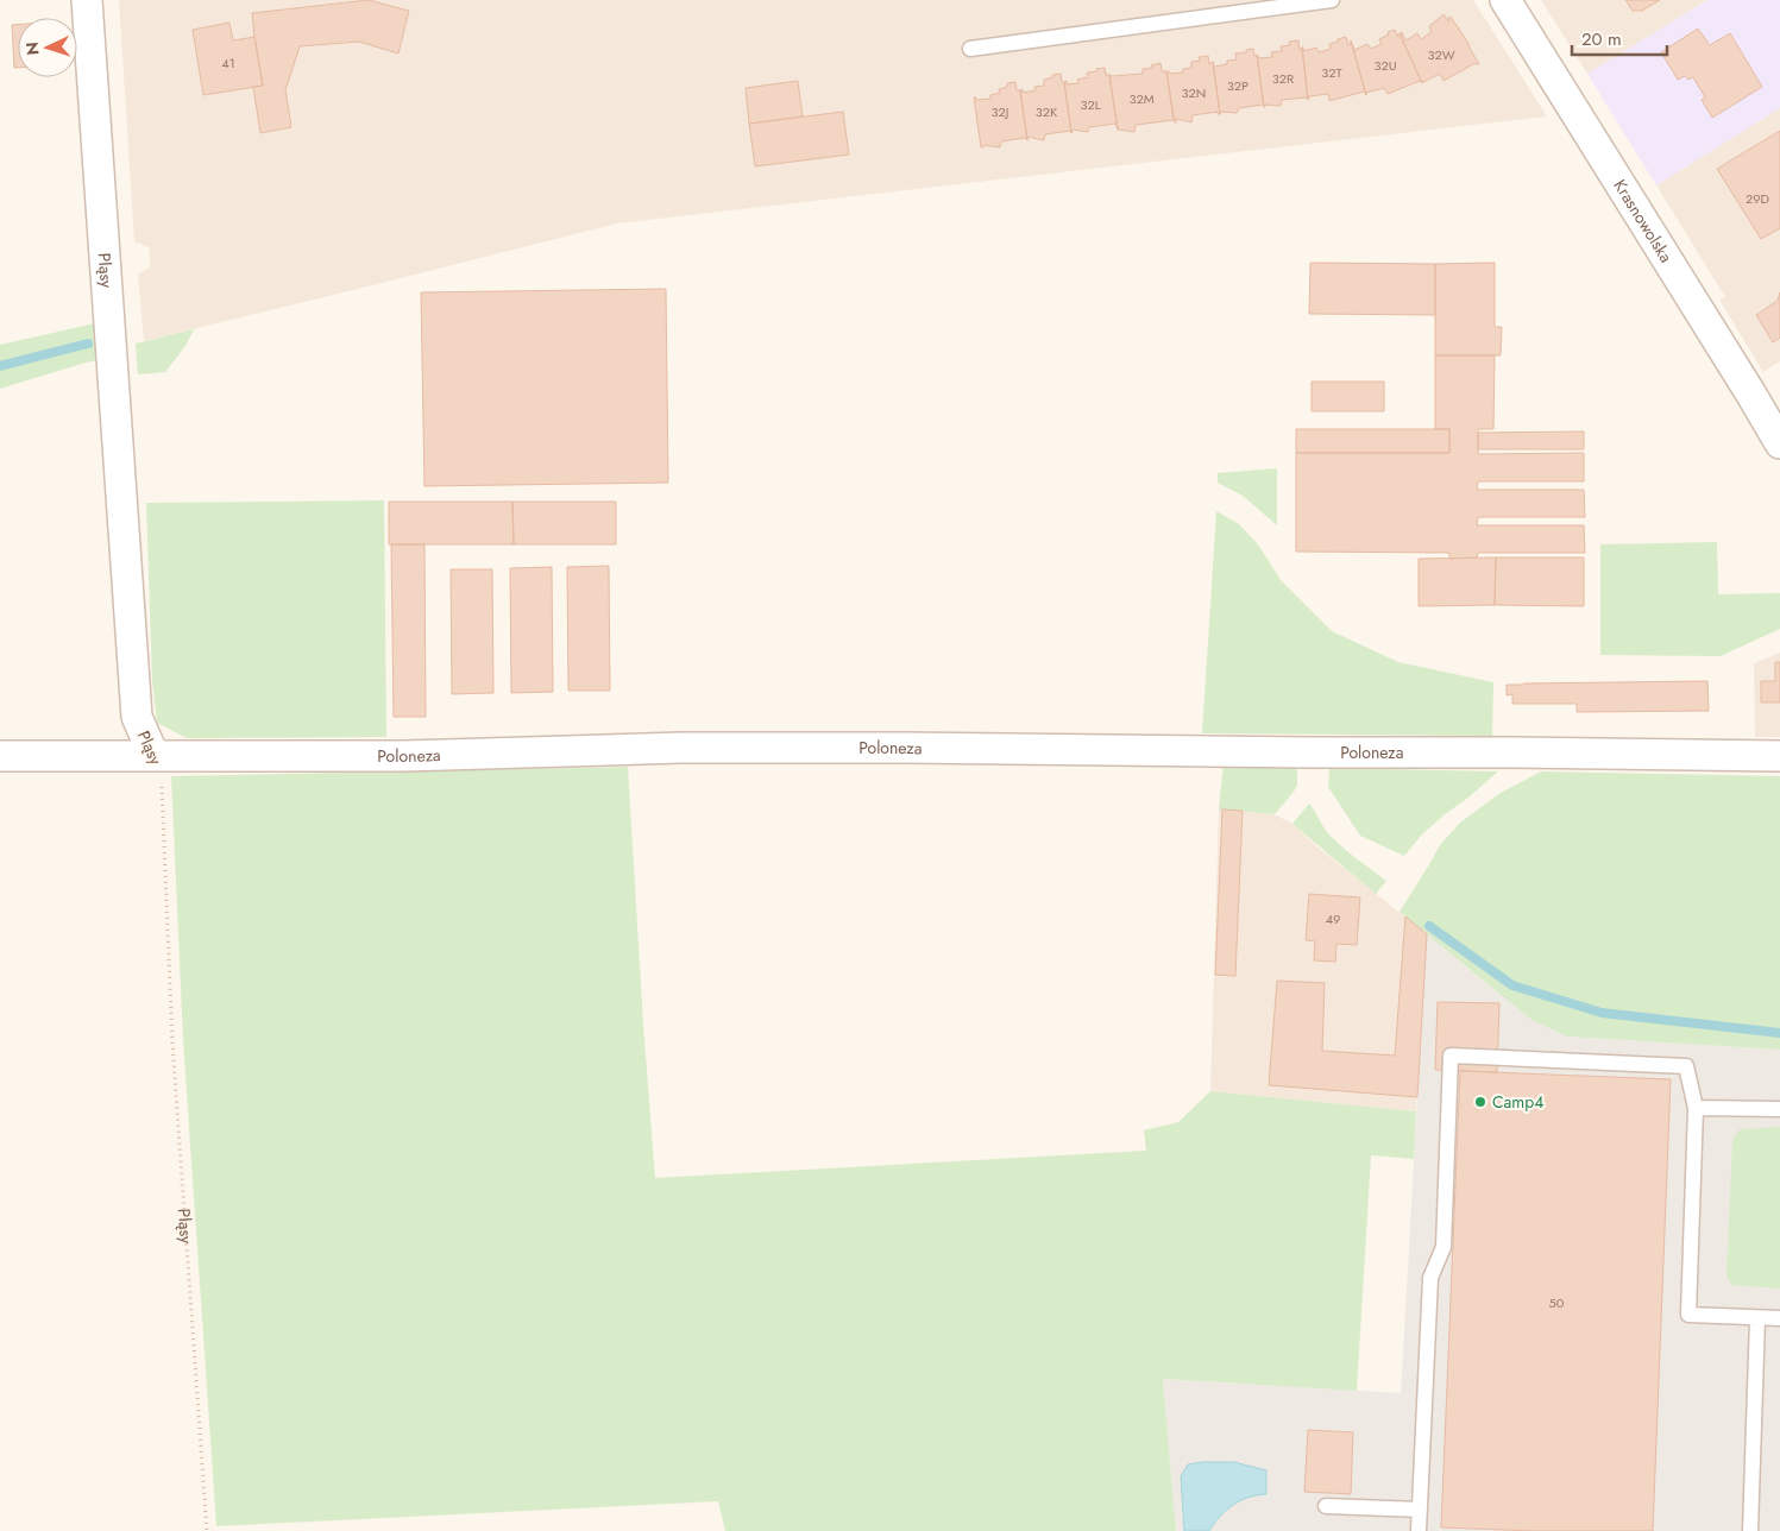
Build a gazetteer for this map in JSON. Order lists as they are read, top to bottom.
{
  "streets": {
    "street": ["Krasnowolska", "Pląsy", "Poloneza"]
  },
  "crossings": [
    ["Pląsy", "Poloneza"]
  ],
  "places": ["Camp4"],
  "house_numbers": [
    "32W",
    "41",
    "32U",
    "32T",
    "32R",
    "32P",
    "32N",
    "32M",
    "32L",
    "32J",
    "32K",
    "29D",
    "49",
    "50"
  ],
  "scale_bar": "20 m",
  "north": "left"
}
